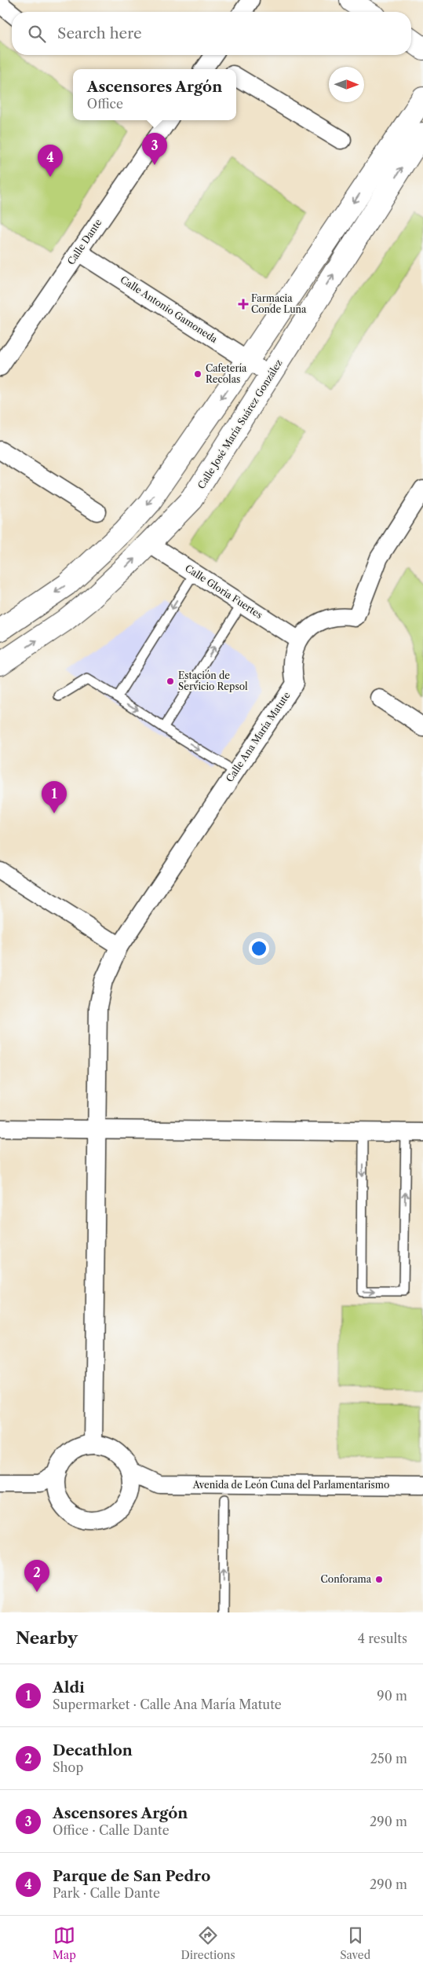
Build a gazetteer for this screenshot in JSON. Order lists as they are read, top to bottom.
{
  "streets": {
    "main road": ["Calle José María Suárez González"],
    "street": [
      "Calle Dante",
      "Calle Antonio Gamoneda",
      "Calle Gloria Fuertes",
      "Calle Ana María Matute",
      "Avenida de León Cuna del Parlamentarismo"
    ]
  },
  "crossings": [
    ["Calle Dante", "Calle Antonio Gamoneda"],
    ["Calle José María Suárez González", "Calle Gloria Fuertes"],
    ["Calle Gloria Fuertes", "Calle Ana María Matute"],
    ["Calle Ana María Matute", "Avenida de León Cuna del Parlamentarismo"]
  ],
  "places": {
    "health": ["Farmacia Conde Luna"],
    "other": ["Cafetería Recolas", "Estación de Servicio Repsol", "Conforama"]
  },
  "north": "right",
  "page": {
    "search": "Search here",
    "popup": ["Ascensores Argón", "Office"],
    "pins": [
      "3",
      "4",
      "1",
      "2"
    ],
    "heading": ["Nearby", "4 results"],
    "list": [
      {
        "mark": "1",
        "name": "Aldi",
        "note": "Supermarket · Calle Ana María Matute",
        "value": "90 m"
      },
      {
        "mark": "2",
        "name": "Decathlon",
        "note": "Shop",
        "value": "250 m"
      },
      {
        "mark": "3",
        "name": "Ascensores Argón",
        "note": "Office · Calle Dante",
        "value": "290 m"
      },
      {
        "mark": "4",
        "name": "Parque de San Pedro",
        "note": "Park · Calle Dante",
        "value": "290 m"
      }
    ],
    "nav": ["Map", "Directions", "Saved"]
  }
}
